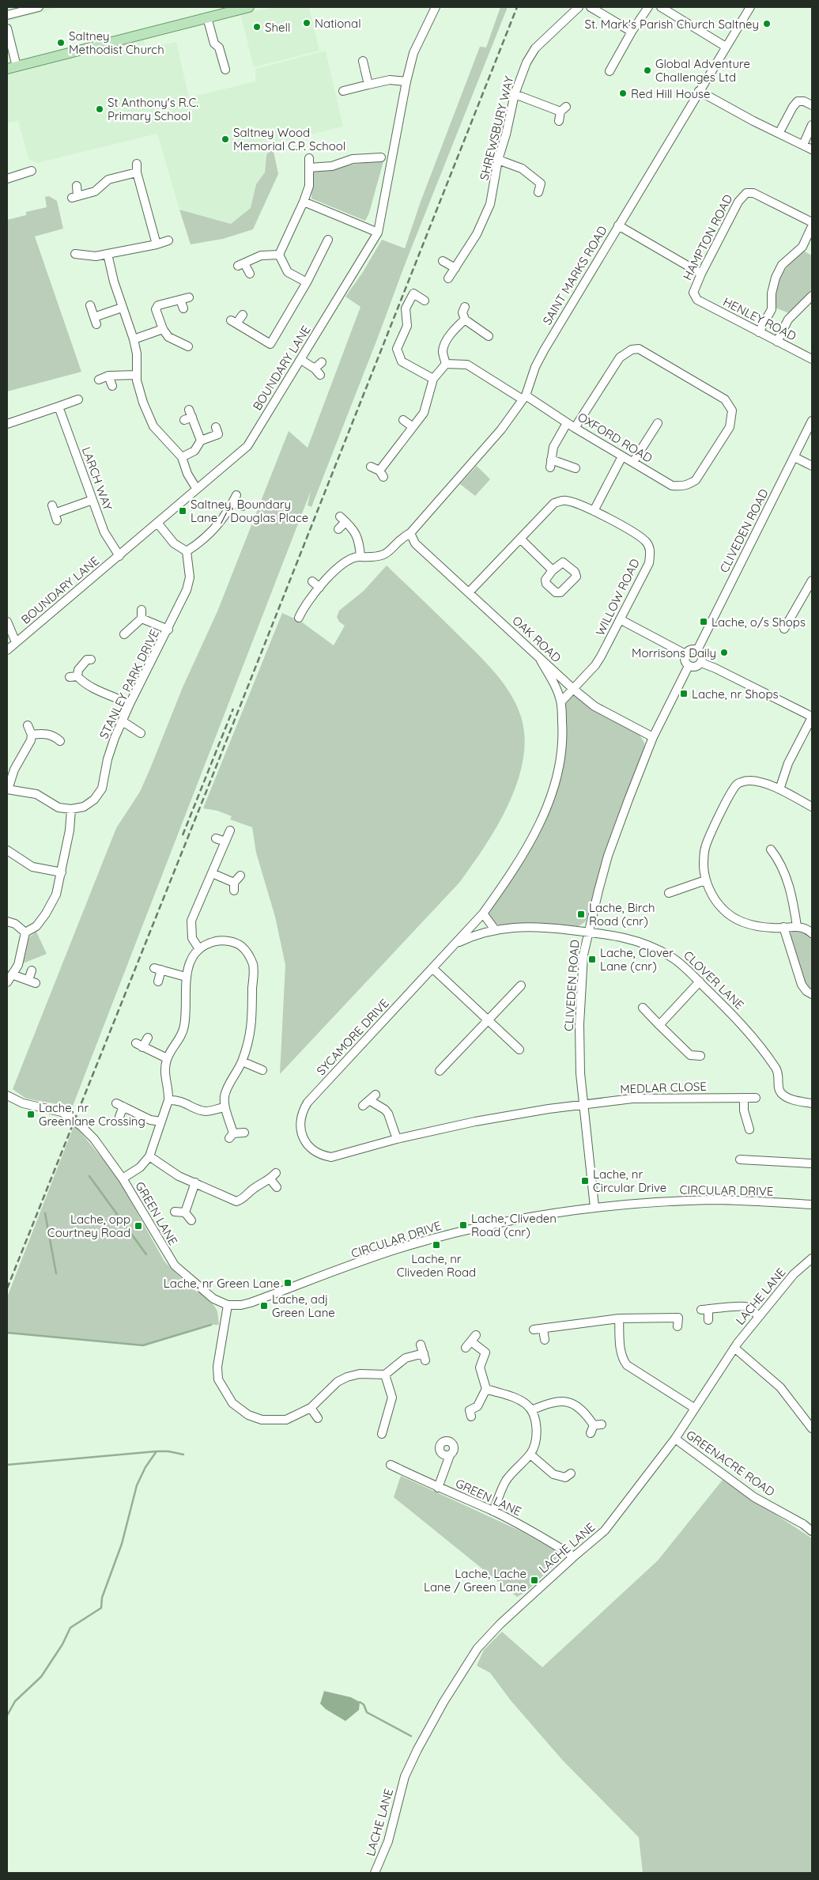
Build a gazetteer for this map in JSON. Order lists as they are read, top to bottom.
{
  "streets": {
    "street": [
      "SHREWSBURY WAY",
      "HAMPTON ROAD",
      "SAINT MARKS ROAD",
      "HENLEY ROAD",
      "BOUNDARY LANE",
      "OXFORD ROAD",
      "LARCH WAY",
      "CLIVEDEN ROAD",
      "WILLOW ROAD",
      "OAK ROAD",
      "STANLEY PARK DRIVE",
      "CLOVER LANE",
      "SYCAMORE DRIVE",
      "MEDLAR CLOSE",
      "CIRCULAR DRIVE",
      "GREEN LANE",
      "LACHE LANE",
      "GREENACRE ROAD"
    ]
  },
  "crossings": [
    ["HAMPTON ROAD", "HENLEY ROAD"],
    ["SAINT MARKS ROAD", "OXFORD ROAD"],
    ["SAINT MARKS ROAD", "OAK ROAD"],
    ["BOUNDARY LANE", "LARCH WAY"],
    ["CLIVEDEN ROAD", "OAK ROAD"],
    ["CLIVEDEN ROAD", "CLOVER LANE"],
    ["CLIVEDEN ROAD", "SYCAMORE DRIVE"],
    ["CLIVEDEN ROAD", "MEDLAR CLOSE"],
    ["CLIVEDEN ROAD", "CIRCULAR DRIVE"],
    ["WILLOW ROAD", "OAK ROAD"],
    ["OAK ROAD", "SYCAMORE DRIVE"],
    ["CLOVER LANE", "SYCAMORE DRIVE"],
    ["SYCAMORE DRIVE", "MEDLAR CLOSE"],
    ["CIRCULAR DRIVE", "GREEN LANE"],
    ["GREEN LANE", "LACHE LANE"],
    ["LACHE LANE", "GREENACRE ROAD"]
  ],
  "places": {
    "other": [
      "National",
      "St. Mark's Parish Church Saltney",
      "Shell",
      "Saltney Methodist Church",
      "Global Adventure Challenges Ltd",
      "Red Hill House",
      "St Anthony's R.C. Primary School",
      "Saltney Wood Memorial C.P. School",
      "Morrisons Daily"
    ],
    "transit": [
      "Saltney, Boundary Lane / Douglas Place",
      "Lache, o/s Shops",
      "Lache, nr Shops",
      "Lache, Birch Road (cnr)",
      "Lache, Clover Lane (cnr)",
      "Lache, nr Greenlane Crossing",
      "Lache, nr Circular Drive",
      "Lache, Cliveden Road (cnr)",
      "Lache, opp Courtney Road",
      "Lache, nr Cliveden Road",
      "Lache, nr Green Lane",
      "Lache, adj Green Lane",
      "Lache, Lache Lane / Green Lane"
    ]
  }
}
